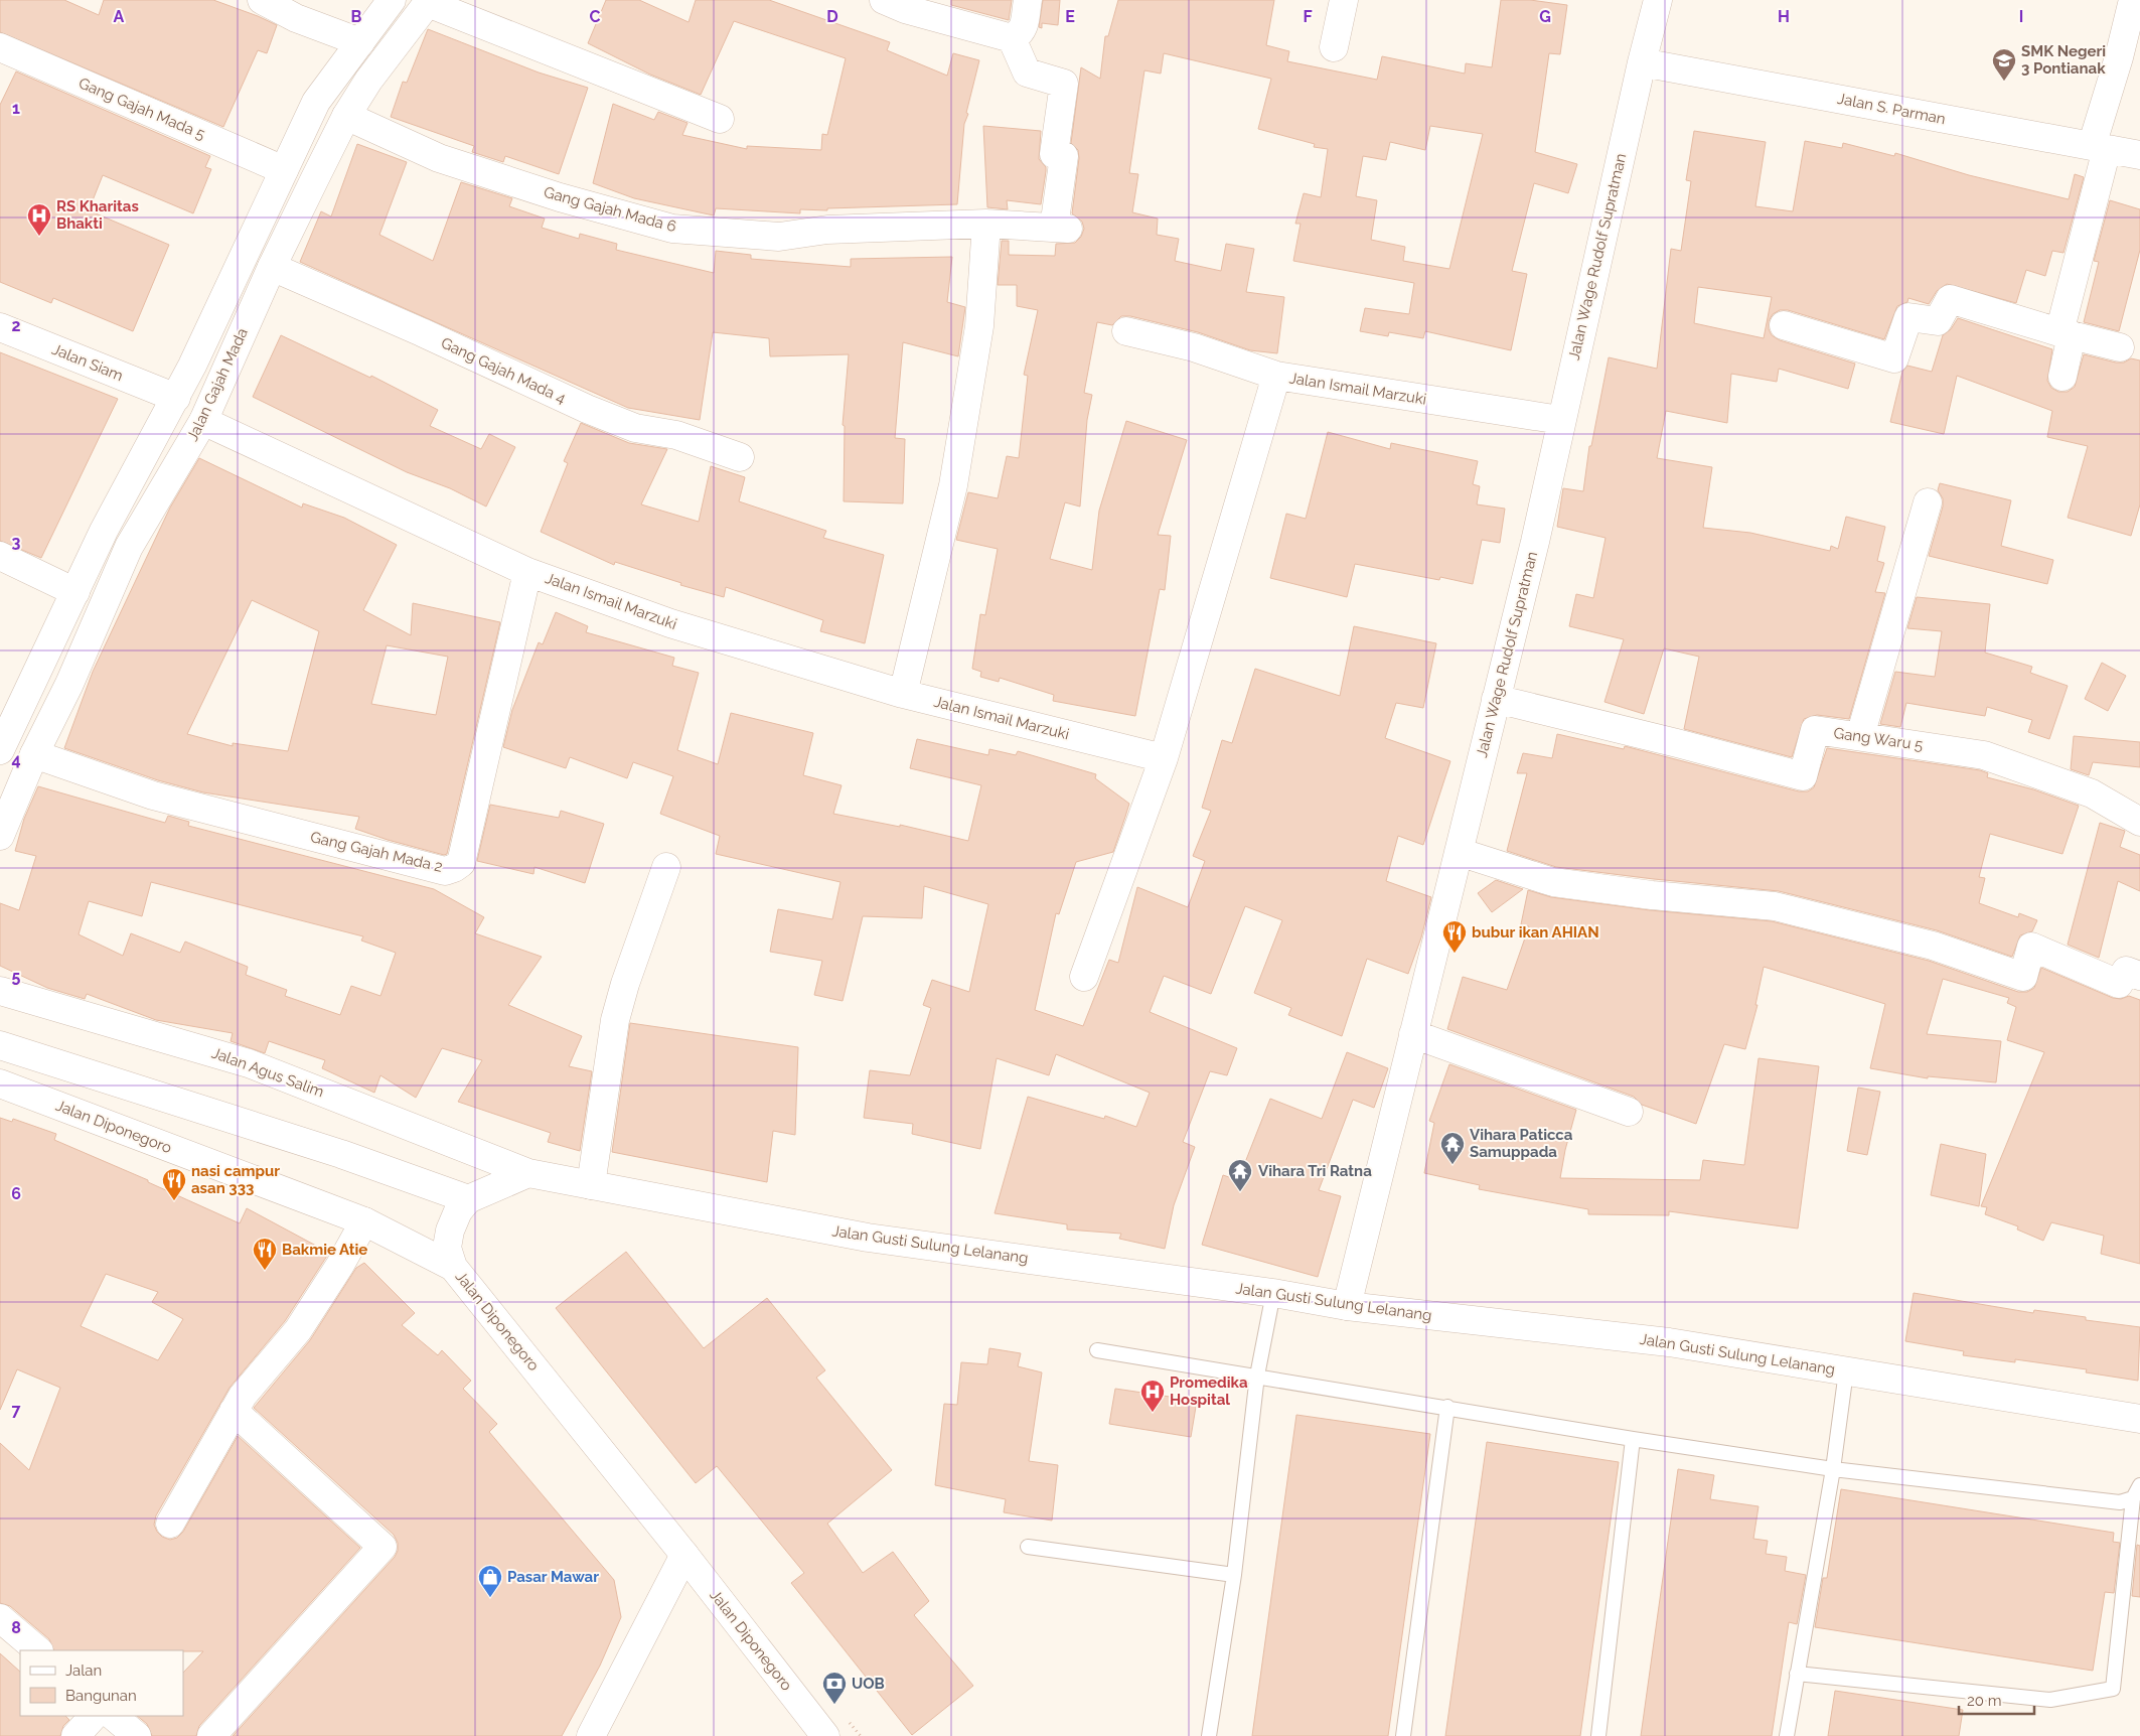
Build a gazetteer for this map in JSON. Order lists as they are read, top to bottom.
{
  "streets": {
    "street": [
      "Gang Gajah Mada 5",
      "Jalan S. Parman",
      "Gang Gajah Mada 6",
      "Jalan Wage Rudolf Supratman",
      "Jalan Siam",
      "Gang Gajah Mada 4",
      "Jalan Gajah Mada",
      "Jalan Ismail Marzuki",
      "Gang Waru 5",
      "Gang Gajah Mada 2",
      "Jalan Agus Salim",
      "Jalan Diponegoro",
      "Jalan Gusti Sulung Lelanang"
    ]
  },
  "crossings": [
    ["Gang Gajah Mada 5", "Jalan Gajah Mada"],
    ["Jalan S. Parman", "Jalan Wage Rudolf Supratman"],
    ["Gang Gajah Mada 6", "Jalan Gajah Mada"],
    ["Jalan Wage Rudolf Supratman", "Jalan Ismail Marzuki"],
    ["Jalan Wage Rudolf Supratman", "Gang Waru 5"],
    ["Jalan Wage Rudolf Supratman", "Jalan Gusti Sulung Lelanang"],
    ["Jalan Siam", "Jalan Gajah Mada"],
    ["Gang Gajah Mada 4", "Jalan Gajah Mada"],
    ["Jalan Gajah Mada", "Jalan Ismail Marzuki"],
    ["Jalan Gajah Mada", "Gang Gajah Mada 2"],
    ["Jalan Ismail Marzuki", "Gang Gajah Mada 2"],
    ["Jalan Agus Salim", "Jalan Gusti Sulung Lelanang"]
  ],
  "places": {
    "school or university": ["SMK Negeri 3 Pontianak"],
    "hospital": ["RS Kharitas Bhakti", "Promedika Hospital"],
    "restaurant": ["bubur ikan AHIAN", "nasi campur asan 333", "Bakmie Atie"],
    "temple": ["Vihara Paticca Samuppada", "Vihara Tri Ratna"],
    "shop": ["Pasar Mawar"],
    "bank": ["UOB"]
  },
  "legend": ["Jalan", "Bangunan"],
  "scale_bar": "20 m",
  "grid": {
    "columns": [
      "A",
      "B",
      "C",
      "D",
      "E",
      "F",
      "G",
      "H",
      "I"
    ],
    "rows": [
      "1",
      "2",
      "3",
      "4",
      "5",
      "6",
      "7",
      "8"
    ]
  }
}
